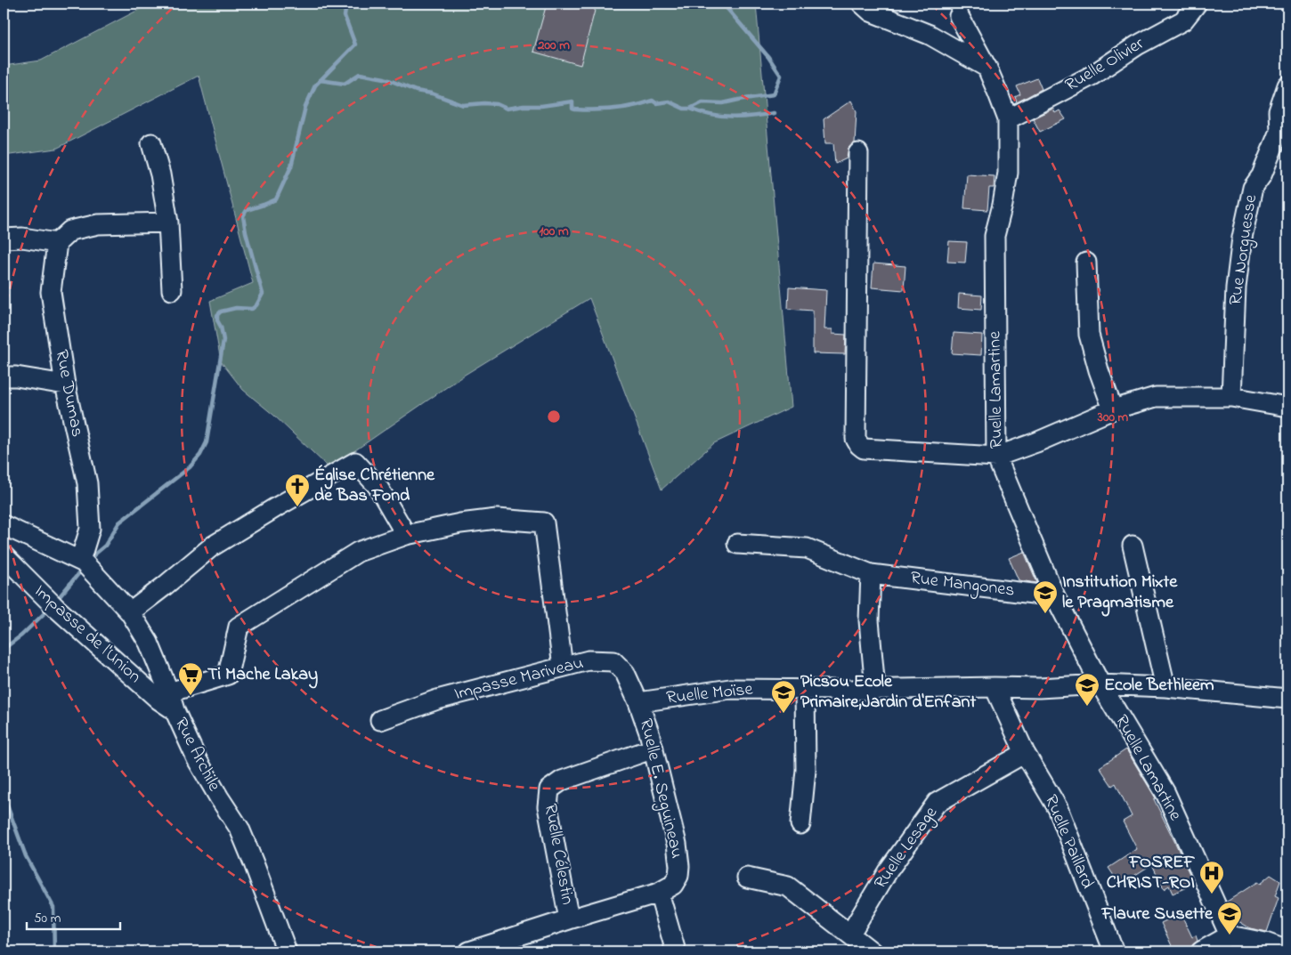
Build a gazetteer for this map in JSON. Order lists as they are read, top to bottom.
{
  "streets": {
    "street": [
      "Ruelle Olivier",
      "Rue Norguesse",
      "Ruelle Lamartine",
      "Rue Dumas",
      "Rue Mangones",
      "Impasse de l'Union",
      "Impasse Mariveau",
      "Ruelle Moïse",
      "Rue Archile",
      "Ruelle E. Seguineau",
      "Ruelle Paillard",
      "Ruelle Lesage",
      "Ruelle Célestin"
    ]
  },
  "crossings": [
    ["Ruelle Olivier", "Ruelle Lamartine"],
    ["Ruelle Lamartine", "Rue Mangones"],
    ["Ruelle Lamartine", "Ruelle Moïse"],
    ["Rue Dumas", "Rue Archile"],
    ["Impasse de l'Union", "Rue Archile"],
    ["Impasse Mariveau", "Ruelle Moïse"],
    ["Impasse Mariveau", "Ruelle E. Seguineau"],
    ["Ruelle Moïse", "Ruelle E. Seguineau"],
    ["Ruelle Moïse", "Ruelle Paillard"],
    ["Ruelle E. Seguineau", "Ruelle Célestin"],
    ["Ruelle Paillard", "Ruelle Lesage"]
  ],
  "places": {
    "church": ["Église Chrétienne de Bas Fond"],
    "school or university": [
      "Institution Mixte le Pragmatisme",
      "Ecole Bethleem",
      "Picsou Ecole Primaire,Jardin d'Enfant",
      "Flaure Susette"
    ],
    "supermarket": ["Ti Mache Lakay"],
    "hospital": ["FOSREF CHRIST-ROI"]
  },
  "scale_bar": "50 m",
  "rings": ["200 m", "100 m", "300 m"]
}
